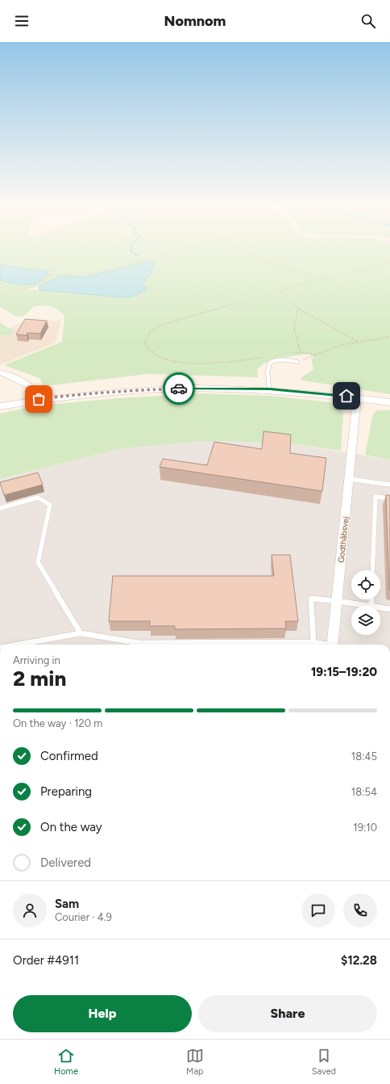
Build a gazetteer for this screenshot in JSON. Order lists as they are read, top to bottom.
{
  "streets": {
    "street": ["Godthåbsvej"]
  },
  "page": {
    "header": "Nomnom",
    "heading": ["2 min", "Arriving in", "19:15–19:20"],
    "panel": [
      "Sam",
      "Courier · 4.9",
      "Order #4911",
      "$12.28"
    ],
    "bar": "On the way · 120 m",
    "list": [
      ["Confirmed", "18:45"],
      ["Preparing", "18:54"],
      ["On the way", "19:10"],
      "Delivered"
    ],
    "buttons": ["Help", "Share"],
    "tabs": ["Home", "Map", "Saved"]
  }
}
